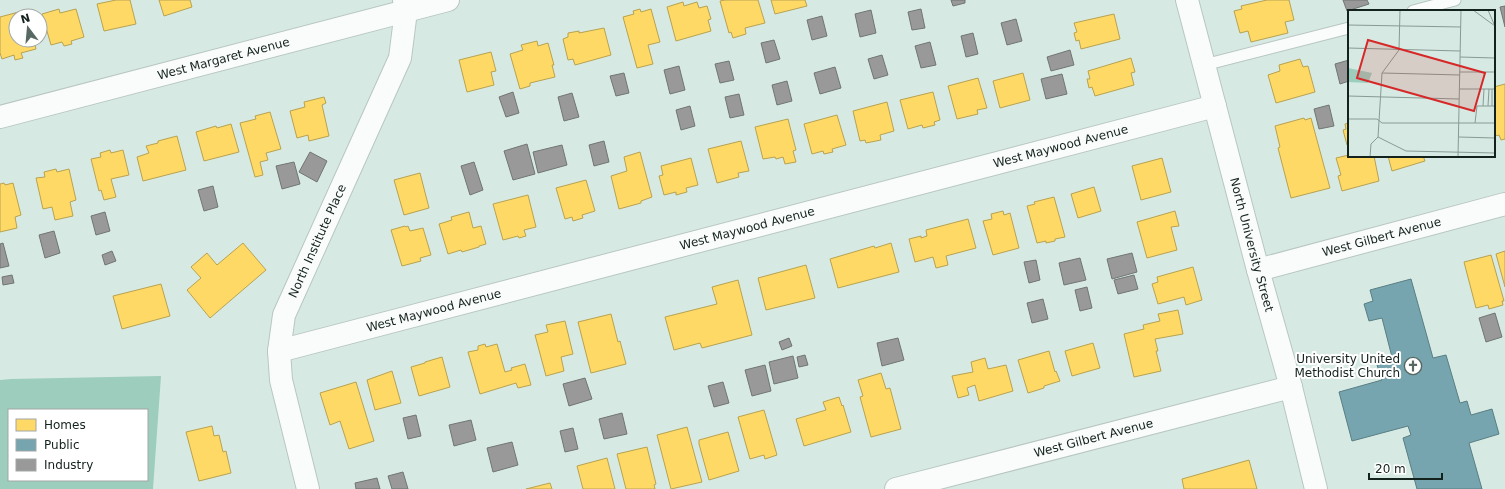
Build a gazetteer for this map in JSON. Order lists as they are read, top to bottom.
{
  "streets": {
    "street": [
      "West Margaret Avenue",
      "West Maywood Avenue",
      "West Gilbert Avenue",
      "North Institute Place",
      "North University Street"
    ]
  },
  "crossings": [
    ["West Margaret Avenue", "North Institute Place"],
    ["West Maywood Avenue", "North Institute Place"],
    ["West Maywood Avenue", "North University Street"],
    ["West Gilbert Avenue", "North University Street"]
  ],
  "places": {
    "church": ["University United Methodist Church"]
  },
  "legend": ["Homes", "Public", "Industry"],
  "scale_bar": "20 m",
  "north": "top"
}
